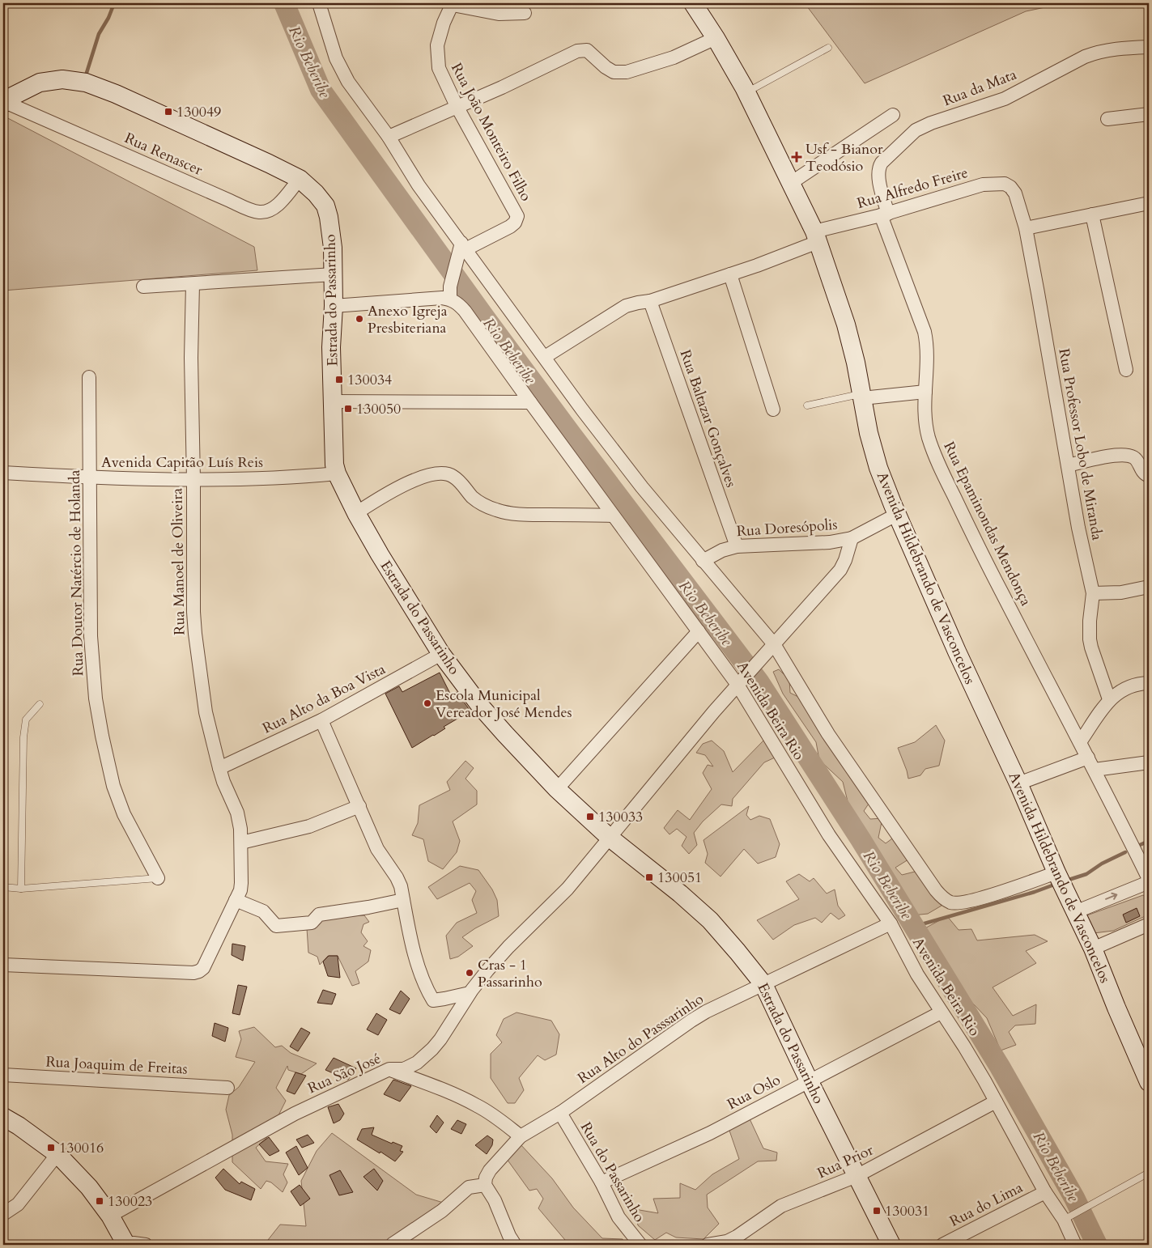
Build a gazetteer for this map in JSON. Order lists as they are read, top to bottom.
{
  "streets": {
    "street": [
      "Rua da Mata",
      "Rua João Monteiro Filho",
      "Rua Renascer",
      "Rua Alfredo Freire",
      "Estrada do Passarinho",
      "Rua Baltazar Gonçalves",
      "Rua Professor Lobo de Miranda",
      "Avenida Capitão Luís Reis",
      "Rua Epaminondas Mendonça",
      "Rua Doresópolis",
      "Rua Manoel de Oliveira",
      "Rua Doutor Natércio de Holanda",
      "Avenida Hildebrando de Vasconcelos",
      "Rua Alto da Boa Vista",
      "Avenida Beira Rio",
      "Rua Alto do Passsarinho",
      "Rua Joaquim de Freitas",
      "Rua São José",
      "Rua Oslo",
      "Rua Prior",
      "Rua do Passarinho",
      "Rua do Lima"
    ]
  },
  "crossings": [
    ["Rua da Mata", "Rua Alfredo Freire"],
    ["Rua da Mata", "Rua Epaminondas Mendonça"],
    ["Rua Renascer", "Estrada do Passarinho"],
    ["Rua Alfredo Freire", "Rua Baltazar Gonçalves"],
    ["Rua Alfredo Freire", "Rua Professor Lobo de Miranda"],
    ["Rua Alfredo Freire", "Rua Epaminondas Mendonça"],
    ["Rua Alfredo Freire", "Avenida Hildebrando de Vasconcelos"],
    ["Estrada do Passarinho", "Avenida Capitão Luís Reis"],
    ["Estrada do Passarinho", "Rua Alto da Boa Vista"],
    ["Estrada do Passarinho", "Rua Alto do Passsarinho"],
    ["Estrada do Passarinho", "Rua São José"],
    ["Estrada do Passarinho", "Rua Oslo"],
    ["Estrada do Passarinho", "Rua Prior"],
    ["Rua Baltazar Gonçalves", "Rua Doresópolis"],
    ["Avenida Capitão Luís Reis", "Rua Manoel de Oliveira"],
    ["Avenida Capitão Luís Reis", "Rua Doutor Natércio de Holanda"],
    ["Rua Doresópolis", "Avenida Hildebrando de Vasconcelos"],
    ["Rua Doresópolis", "Rua São José"],
    ["Rua Manoel de Oliveira", "Rua Alto da Boa Vista"],
    ["Avenida Beira Rio", "Rua Alto do Passsarinho"],
    ["Avenida Beira Rio", "Rua São José"],
    ["Avenida Beira Rio", "Rua Oslo"],
    ["Avenida Beira Rio", "Rua Prior"],
    ["Avenida Beira Rio", "Rua do Lima"],
    ["Rua Alto do Passsarinho", "Rua do Passarinho"],
    ["Rua Oslo", "Rua do Passarinho"]
  ],
  "water": ["Rio Beberibe"],
  "places": {
    "transit": [
      "130049",
      "130034",
      "130050",
      "130033",
      "130051",
      "130016",
      "130023",
      "130031"
    ],
    "health": ["Usf - Bianor Teodósio"],
    "other": ["Anexo Igreja Presbiteriana", "Escola Municipal Vereador José Mendes", "Cras - 1 Passarinho"]
  }
}
